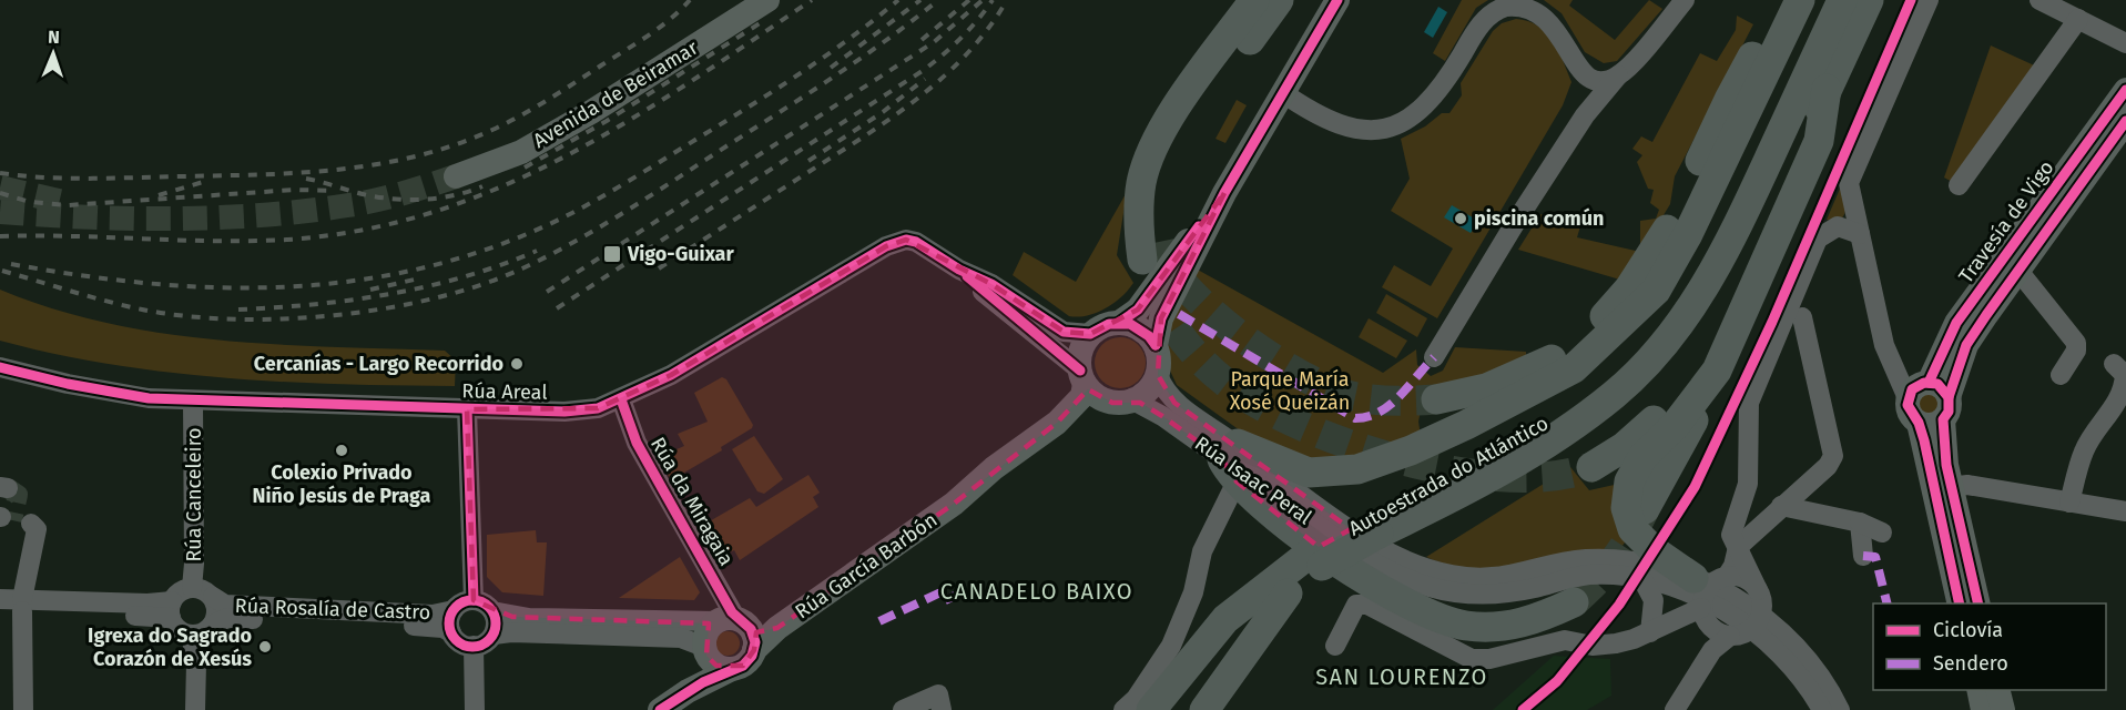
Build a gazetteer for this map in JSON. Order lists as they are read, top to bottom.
{
  "streets": {
    "highway": ["Autoestrada do Atlántico"],
    "main road": ["Avenida de Beiramar", "Travesía de Vigo", "Rúa García Barbón"],
    "street": [
      "Rúa Areal",
      "Rúa Isaac Peral",
      "Rúa Canceleiro",
      "Rúa da Miragaia",
      "Rúa Rosalía de Castro"
    ]
  },
  "crossings": [
    ["Rúa Areal", "Rúa Isaac Peral"],
    ["Rúa Areal", "Rúa Canceleiro"],
    ["Rúa Areal", "Rúa da Miragaia"],
    ["Rúa Areal", "Rúa García Barbón"],
    ["Rúa Isaac Peral", "Rúa García Barbón"],
    ["Rúa Canceleiro", "Rúa Rosalía de Castro"],
    ["Rúa da Miragaia", "Rúa García Barbón"]
  ],
  "districts": ["CANADELO BAIXO", "SAN LOURENZO"],
  "parks": ["Parque María Xosé Queizán"],
  "places": {
    "other": [
      "piscina común",
      "Cercanías - Largo Recorrido",
      "Colexio Privado Niño Jesús de Praga",
      "Igrexa do Sagrado Corazón de Xesús"
    ],
    "transit": ["Vigo-Guixar"]
  },
  "legend": ["Ciclovía", "Sendero"],
  "north": "top"
}
